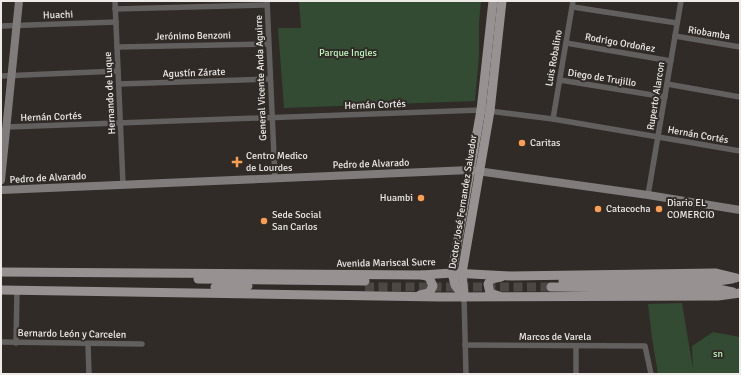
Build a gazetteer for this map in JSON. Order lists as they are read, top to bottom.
{
  "streets": {
    "main road": ["Pedro de Alvarado", "Doctor José Fernandez Salvador", "Avenida Mariscal Sucre"],
    "street": [
      "Huachi",
      "Riobamba",
      "Jerónimo Benzoni",
      "Rodrigo Ordoñez",
      "Luis Robalino",
      "Agustín Zárate",
      "General Vicente Anda Aguirre",
      "Diego de Trujillo",
      "Hernando de Luque",
      "Ruperto Alarcon",
      "Hernán Cortés",
      "Bernardo León y Carcelen",
      "Marcos de Varela"
    ]
  },
  "crossings": [
    ["Huachi", "Hernando de Luque"],
    ["Riobamba", "Luis Robalino"],
    ["Riobamba", "Ruperto Alarcon"],
    ["Jerónimo Benzoni", "General Vicente Anda Aguirre"],
    ["Jerónimo Benzoni", "Hernando de Luque"],
    ["Rodrigo Ordoñez", "Luis Robalino"],
    ["Rodrigo Ordoñez", "Ruperto Alarcon"],
    ["Luis Robalino", "Diego de Trujillo"],
    ["Luis Robalino", "Hernán Cortés"],
    ["Agustín Zárate", "General Vicente Anda Aguirre"],
    ["Agustín Zárate", "Hernando de Luque"],
    ["General Vicente Anda Aguirre", "Hernán Cortés"],
    ["General Vicente Anda Aguirre", "Pedro de Alvarado"],
    ["Diego de Trujillo", "Ruperto Alarcon"],
    ["Hernando de Luque", "Hernán Cortés"],
    ["Hernando de Luque", "Pedro de Alvarado"],
    ["Ruperto Alarcon", "Hernán Cortés"],
    ["Ruperto Alarcon", "Pedro de Alvarado"],
    ["Hernán Cortés", "Doctor José Fernandez Salvador"],
    ["Pedro de Alvarado", "Doctor José Fernandez Salvador"],
    ["Doctor José Fernandez Salvador", "Avenida Mariscal Sucre"]
  ],
  "parks": ["Parque Ingles", "sn"],
  "places": {
    "other": [
      "Caritas",
      "Huambi",
      "Catacocha",
      "Diario EL COMERCIO",
      "Sede Social San Carlos"
    ],
    "health": ["Centro Medico de Lourdes"]
  }
}
